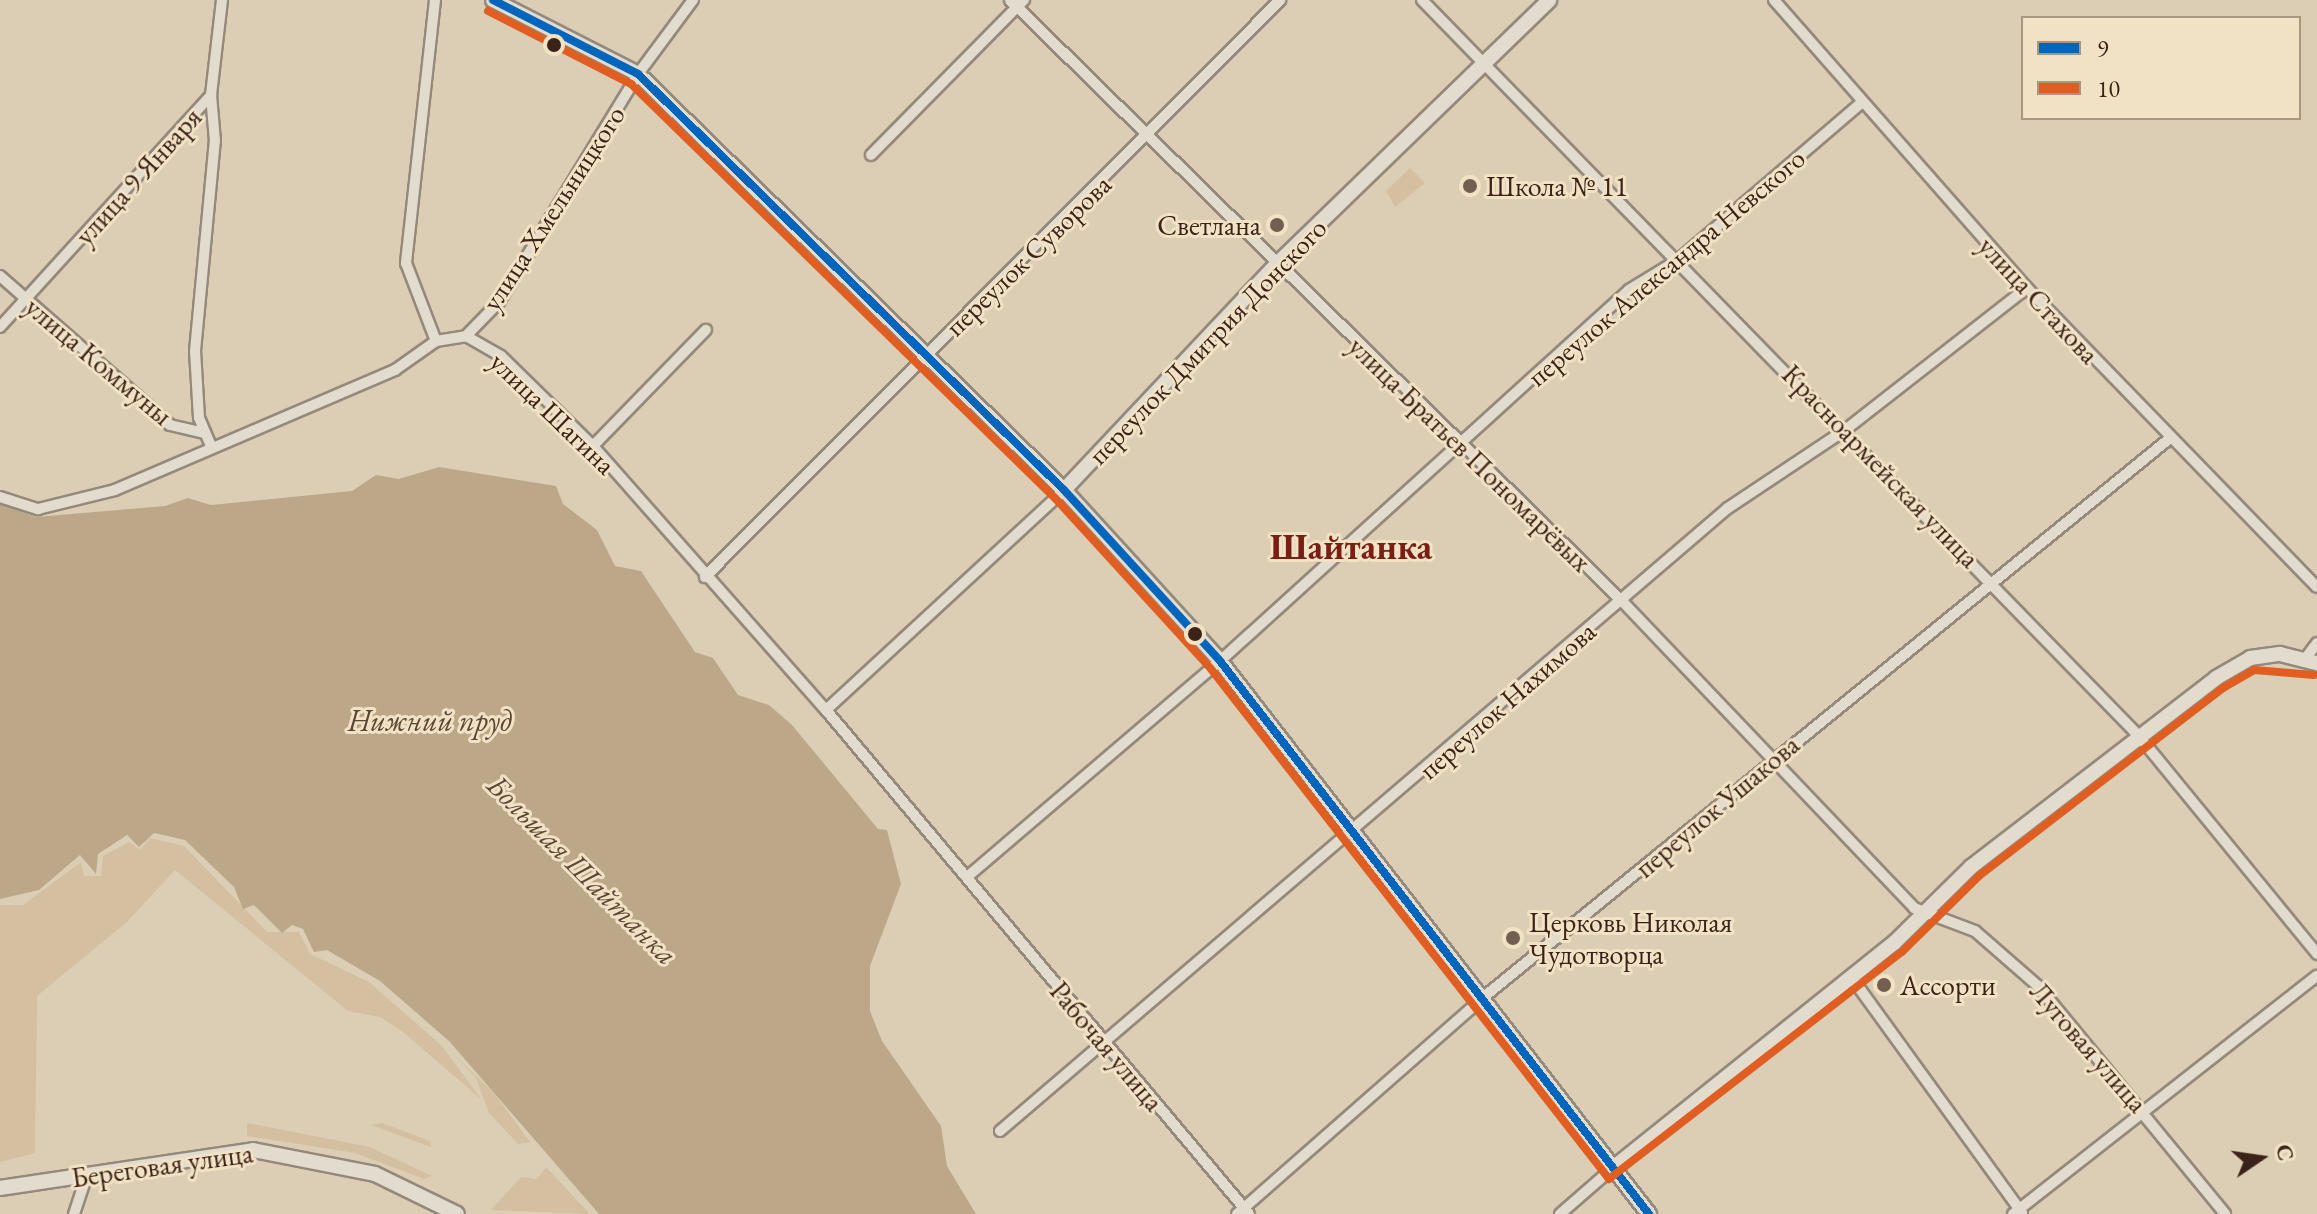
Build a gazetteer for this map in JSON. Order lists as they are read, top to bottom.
{
  "streets": {
    "street": [
      "улица 9 Января",
      "улица Хмельницкого",
      "переулок Суворова",
      "переулок Александра Невского",
      "улица Стахова",
      "переулок Дмитрия Донского",
      "улица Коммуны",
      "улица Шагина",
      "улица Братьев Пономарёвых",
      "Красноармейская улица",
      "переулок Нахимова",
      "переулок Ушакова",
      "Рабочая улица",
      "Луговая улица",
      "Береговая улица"
    ]
  },
  "crossings": [
    ["улица 9 Января", "улица Коммуны"],
    ["улица Хмельницкого", "улица Шагина"],
    ["переулок Суворова", "улица Шагина"],
    ["переулок Суворова", "улица Братьев Пономарёвых"],
    ["переулок Александра Невского", "улица Стахова"],
    ["переулок Александра Невского", "улица Шагина"],
    ["переулок Александра Невского", "улица Братьев Пономарёвых"],
    ["переулок Александра Невского", "Красноармейская улица"],
    ["переулок Александра Невского", "Рабочая улица"],
    ["улица Стахова", "переулок Нахимова"],
    ["улица Стахова", "переулок Ушакова"],
    ["переулок Дмитрия Донского", "улица Шагина"],
    ["переулок Дмитрия Донского", "улица Братьев Пономарёвых"],
    ["переулок Дмитрия Донского", "Красноармейская улица"],
    ["улица Шагина", "Рабочая улица"],
    ["улица Братьев Пономарёвых", "переулок Нахимова"],
    ["улица Братьев Пономарёвых", "переулок Ушакова"],
    ["улица Братьев Пономарёвых", "Луговая улица"],
    ["Красноармейская улица", "переулок Нахимова"],
    ["Красноармейская улица", "переулок Ушакова"],
    ["переулок Нахимова", "Рабочая улица"],
    ["переулок Ушакова", "Рабочая улица"]
  ],
  "districts": ["Шайтанка"],
  "water": ["Нижний пруд", "Большая Шайтанка"],
  "places": [
    "Школа № 11",
    "Светлана",
    "Церковь Николая Чудотворца",
    "Ассорти"
  ],
  "lines": ["transit line 9", "transit line 10"],
  "legend": ["9", "10"],
  "north": "right"
}
